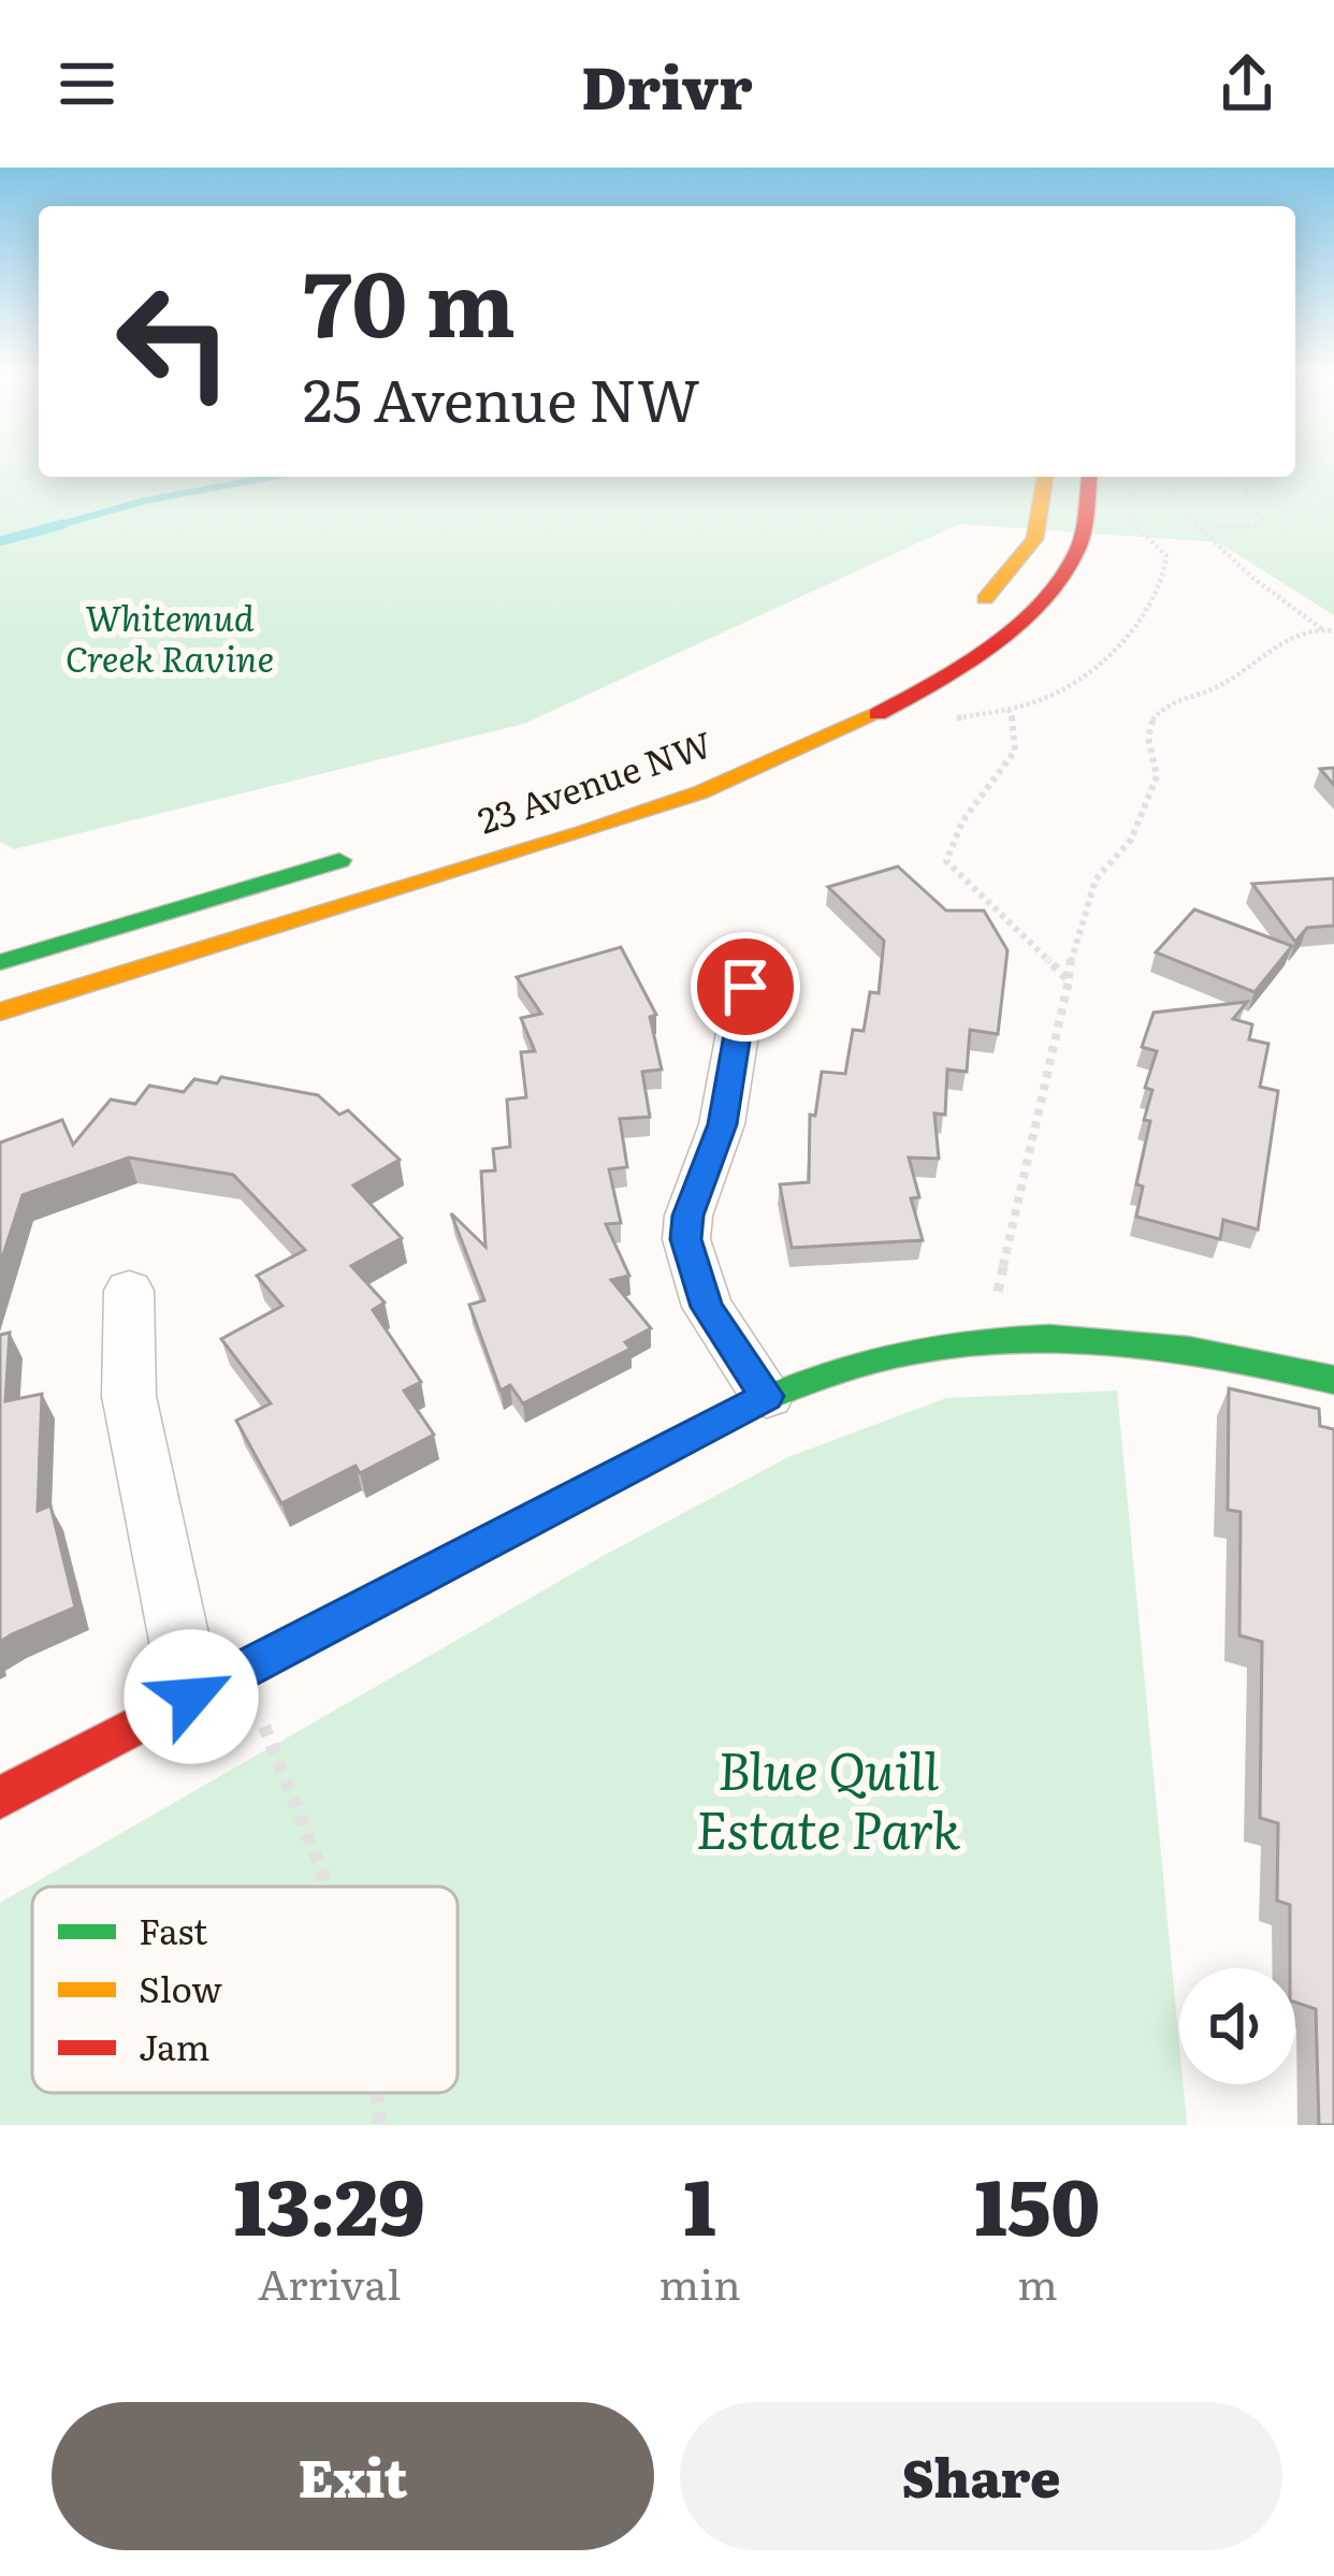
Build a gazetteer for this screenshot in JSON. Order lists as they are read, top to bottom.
{
  "streets": {
    "main road": ["23 Avenue NW"]
  },
  "parks": ["Whitemud Creek Ravine", "Blue Quill Estate Park"],
  "legend": ["Fast", "Slow", "Jam"],
  "page": {
    "header": "Drivr",
    "turn": ["70 m", "25 Avenue NW"],
    "eta": [
      "13:29",
      "Arrival",
      "1",
      "min",
      "150",
      "m"
    ],
    "buttons": ["Exit", "Share"]
  }
}
